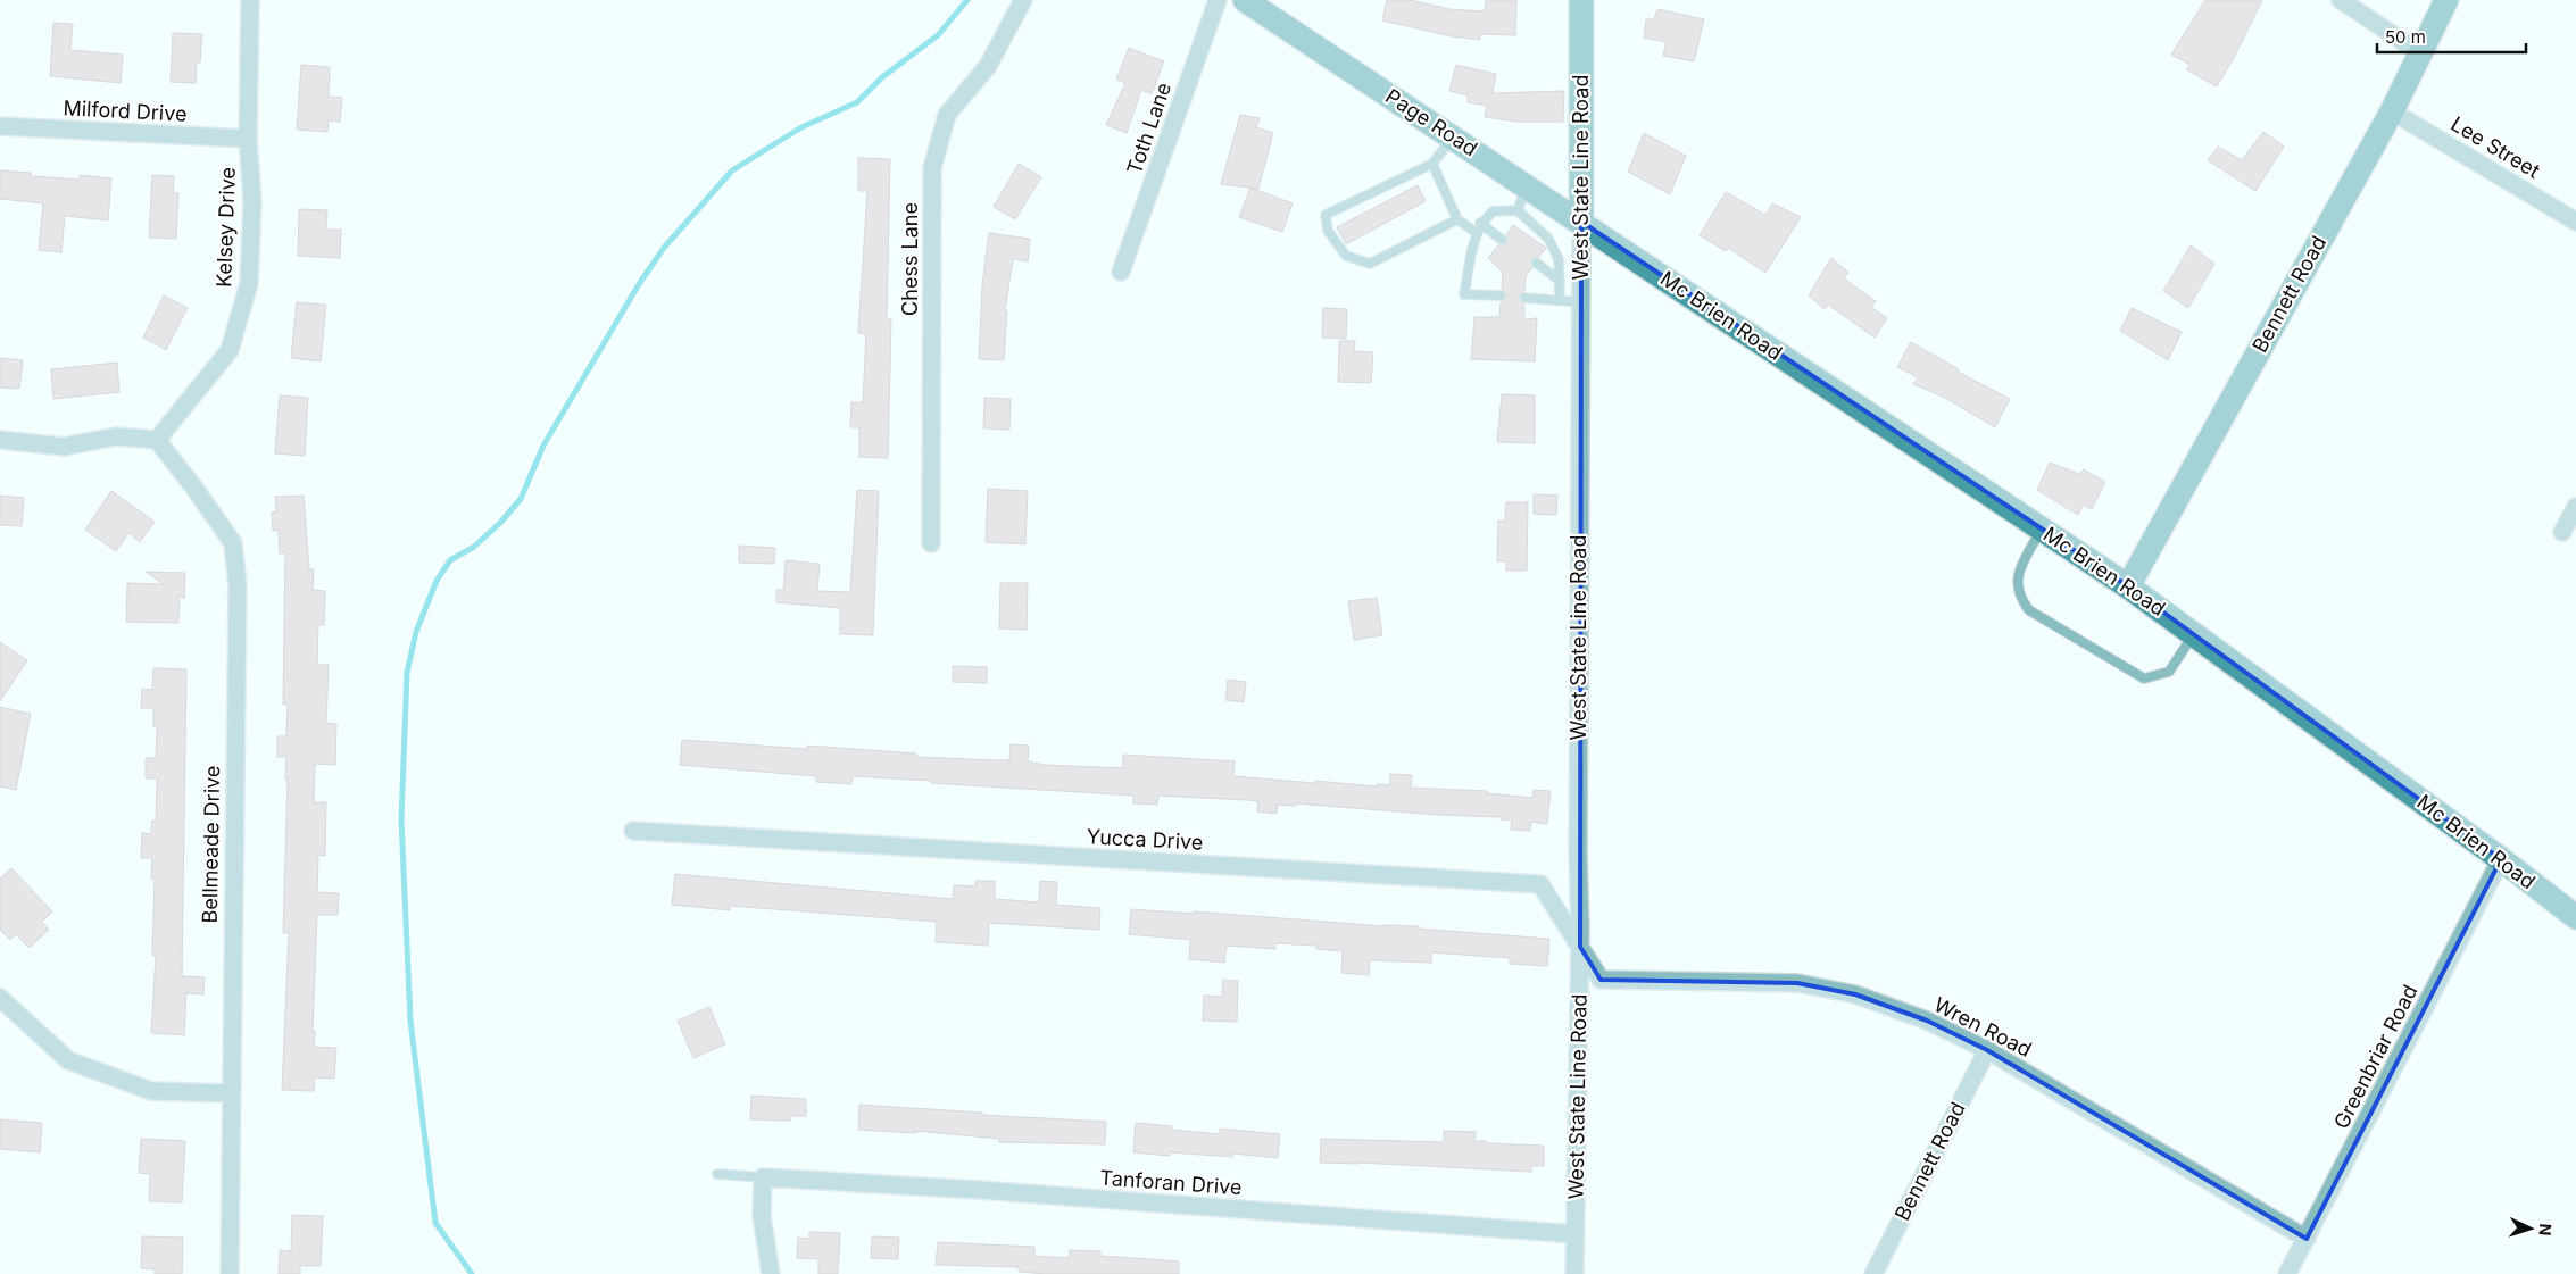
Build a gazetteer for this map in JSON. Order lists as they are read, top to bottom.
{
  "streets": {
    "main road": [
      "Page Road",
      "West State Line Road",
      "Bennett Road",
      "Mc Brien Road"
    ],
    "street": [
      "Milford Drive",
      "Toth Lane",
      "Lee Street",
      "Kelsey Drive",
      "Chess Lane",
      "Yucca Drive",
      "Bellmeade Drive",
      "Wren Road",
      "Greenbriar Road",
      "Tanforan Drive"
    ]
  },
  "crossings": [
    ["Milford Drive", "Kelsey Drive"],
    ["Page Road", "West State Line Road"],
    ["Page Road", "Mc Brien Road"],
    ["Lee Street", "Bennett Road"],
    ["West State Line Road", "Yucca Drive"],
    ["West State Line Road", "Tanforan Drive"],
    ["Kelsey Drive", "Bellmeade Drive"],
    ["Bennett Road", "Mc Brien Road"],
    ["Bennett Road", "Wren Road"],
    ["Mc Brien Road", "Greenbriar Road"],
    ["Yucca Drive", "Wren Road"],
    ["Wren Road", "Greenbriar Road"]
  ],
  "scale_bar": "50 m",
  "north": "right"
}
